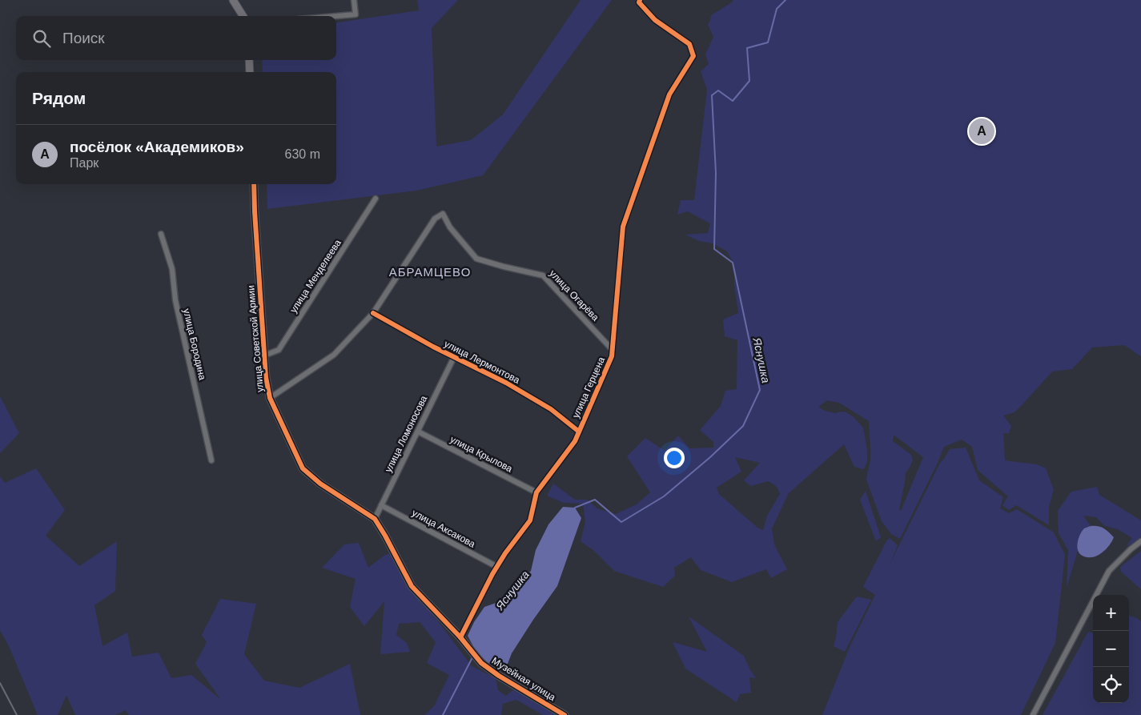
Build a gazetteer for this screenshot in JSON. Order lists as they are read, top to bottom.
{
  "streets": {
    "street": [
      "улица Менделеева",
      "улица Огарёва",
      "улица Советской Армии",
      "улица Бородина",
      "улица Лермонтова",
      "улица Герцена",
      "улица Ломоносова",
      "улица Крылова",
      "улица Аксакова",
      "Музейная улица"
    ]
  },
  "crossings": [
    ["улица Менделеева", "улица Советской Армии"],
    ["улица Огарёва", "улица Лермонтова"],
    ["улица Огарёва", "улица Герцена"],
    ["улица Советской Армии", "улица Герцена"],
    ["улица Советской Армии", "улица Ломоносова"],
    ["улица Советской Армии", "Музейная улица"],
    ["улица Лермонтова", "улица Герцена"],
    ["улица Лермонтова", "улица Ломоносова"],
    ["улица Герцена", "улица Крылова"],
    ["улица Герцена", "улица Аксакова"],
    ["улица Герцена", "Музейная улица"],
    ["улица Ломоносова", "улица Крылова"],
    ["улица Ломоносова", "улица Аксакова"]
  ],
  "districts": ["АБРАМЦЕВО"],
  "water": ["Яснушка"],
  "page": {
    "search": "Поиск",
    "heading": "Рядом",
    "pins": "A",
    "list": [
      {
        "mark": "A",
        "name": "посёлок «Академиков»",
        "note": "Парк",
        "value": "630 m"
      }
    ],
    "map_buttons": ["+", "−"]
  }
}
